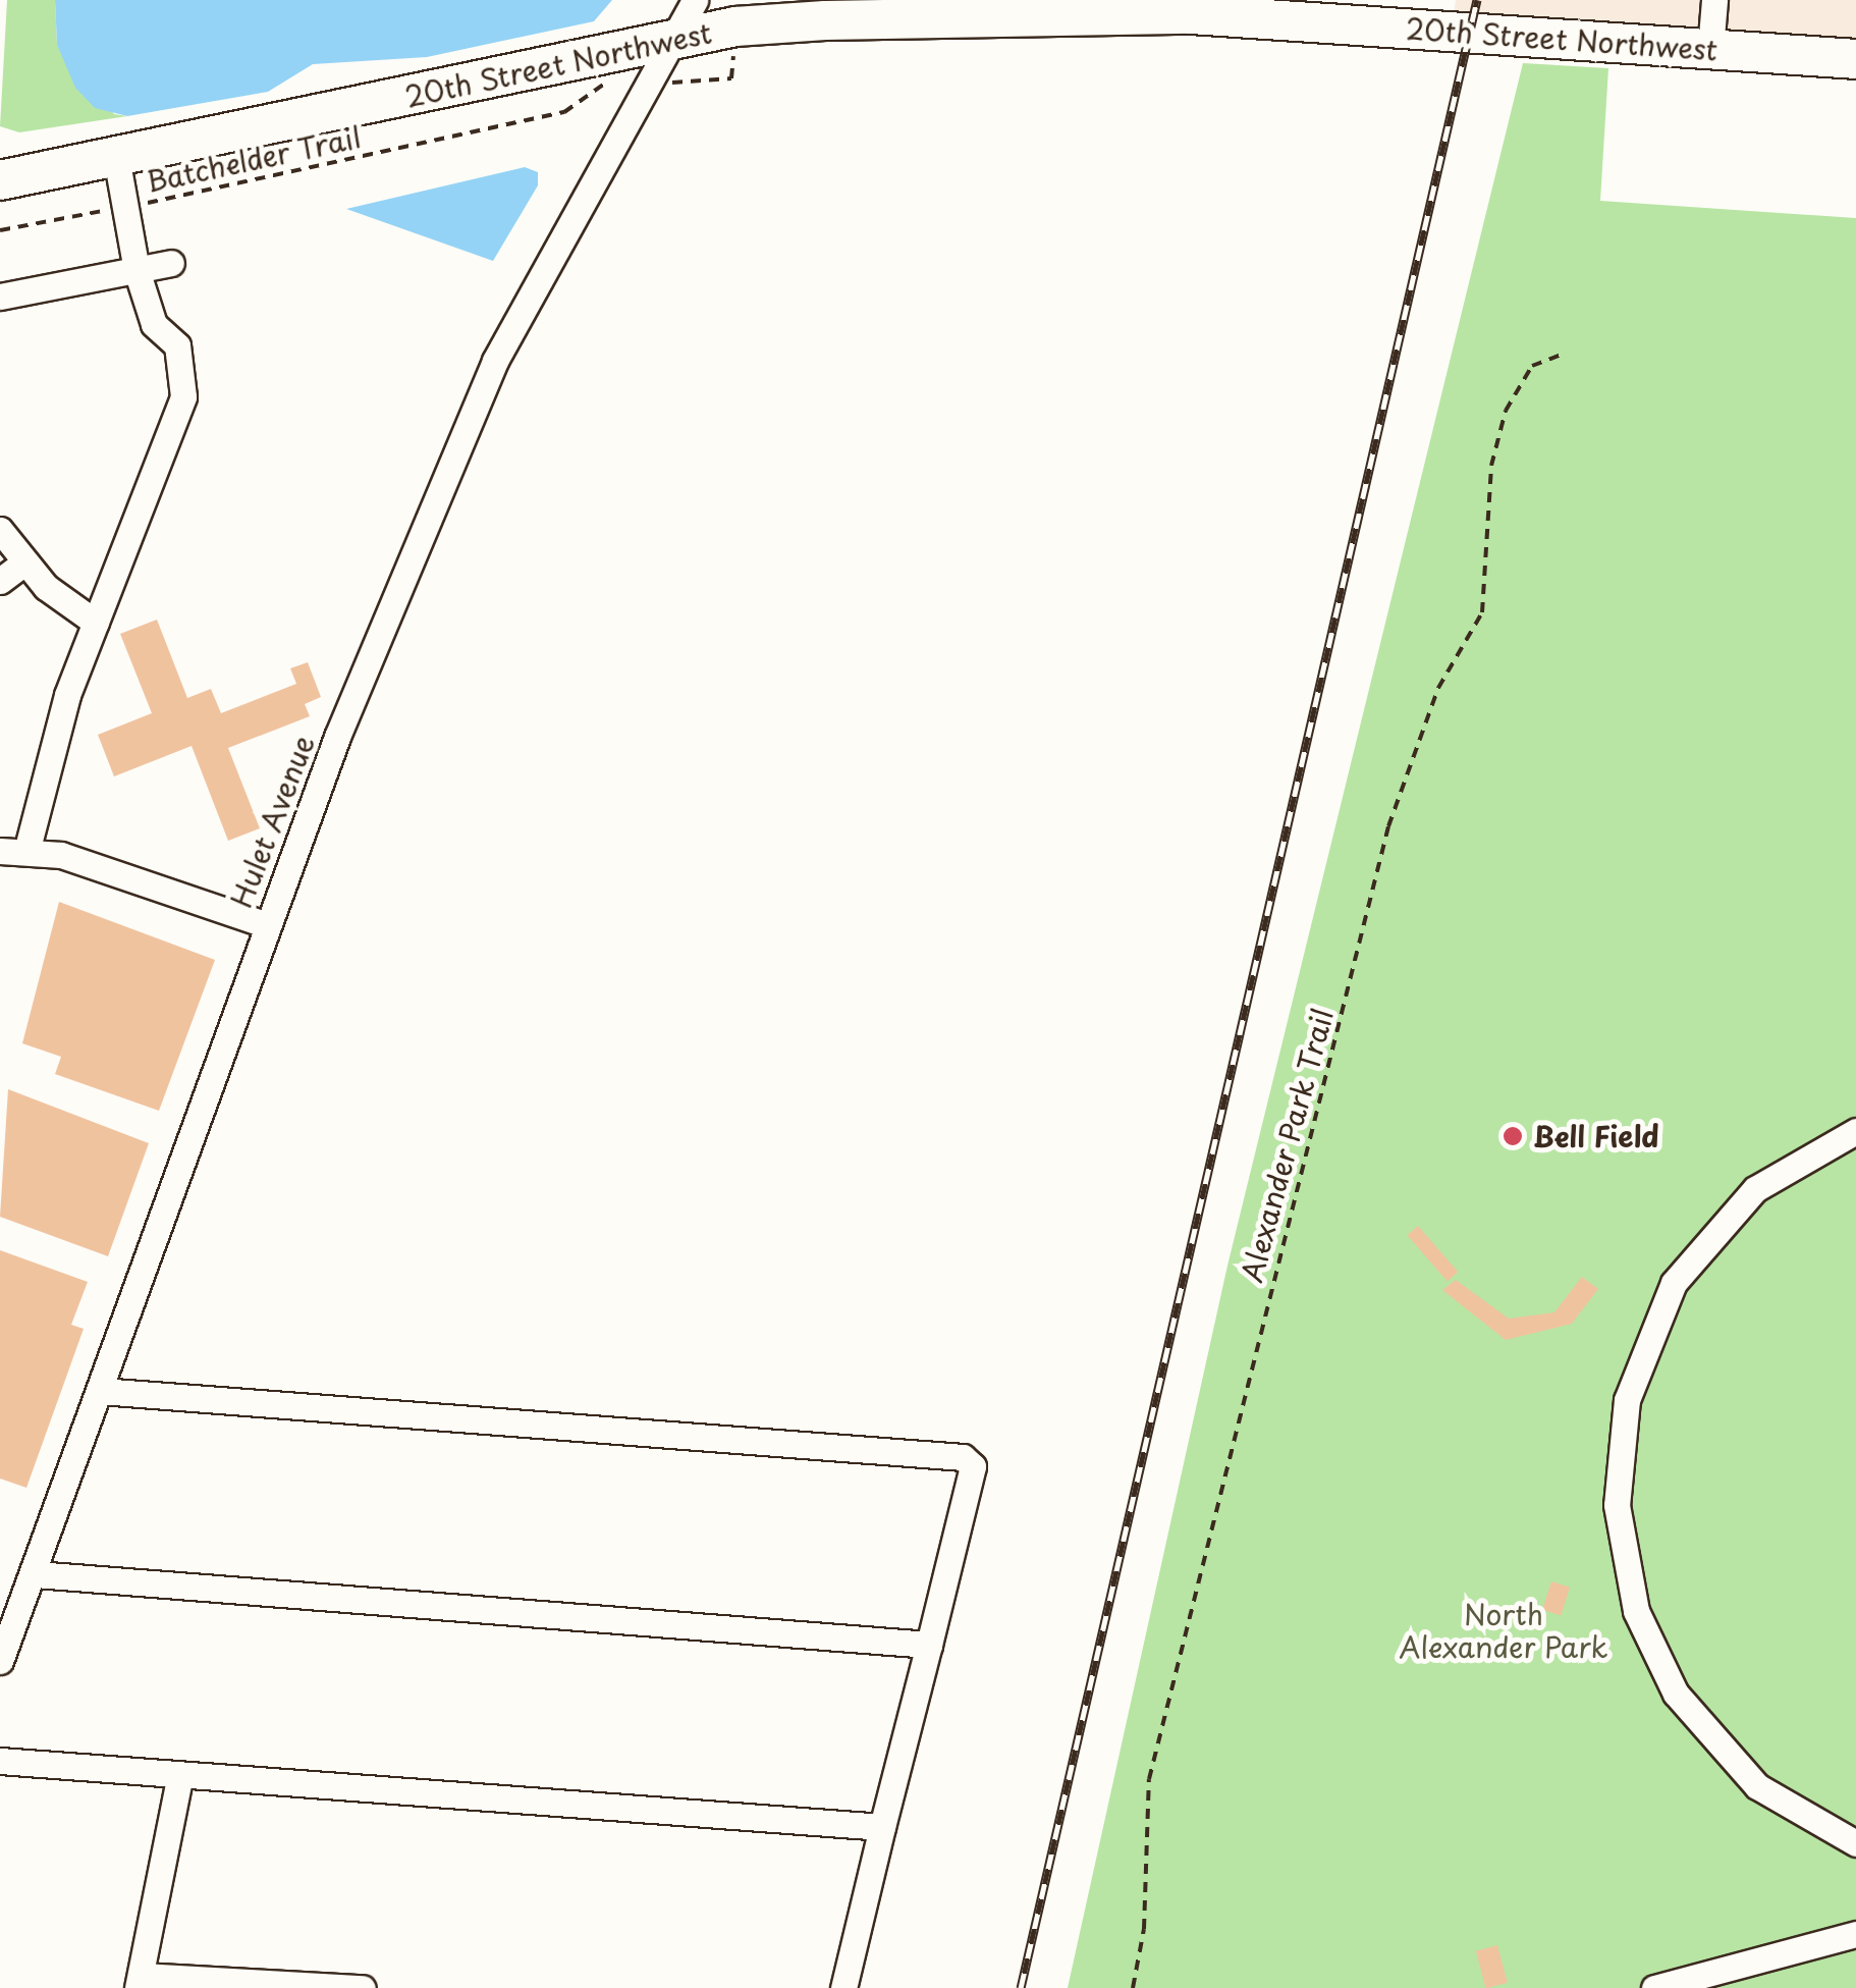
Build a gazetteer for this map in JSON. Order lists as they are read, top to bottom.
{
  "streets": {
    "highway": ["20th Street Northwest"],
    "street": ["Hulet Avenue"],
    "path": ["Batchelder Trail", "Alexander Park Trail"]
  },
  "crossings": [
    ["20th Street Northwest", "Hulet Avenue"]
  ],
  "parks": ["North Alexander Park"],
  "places": ["Bell Field"]
}
